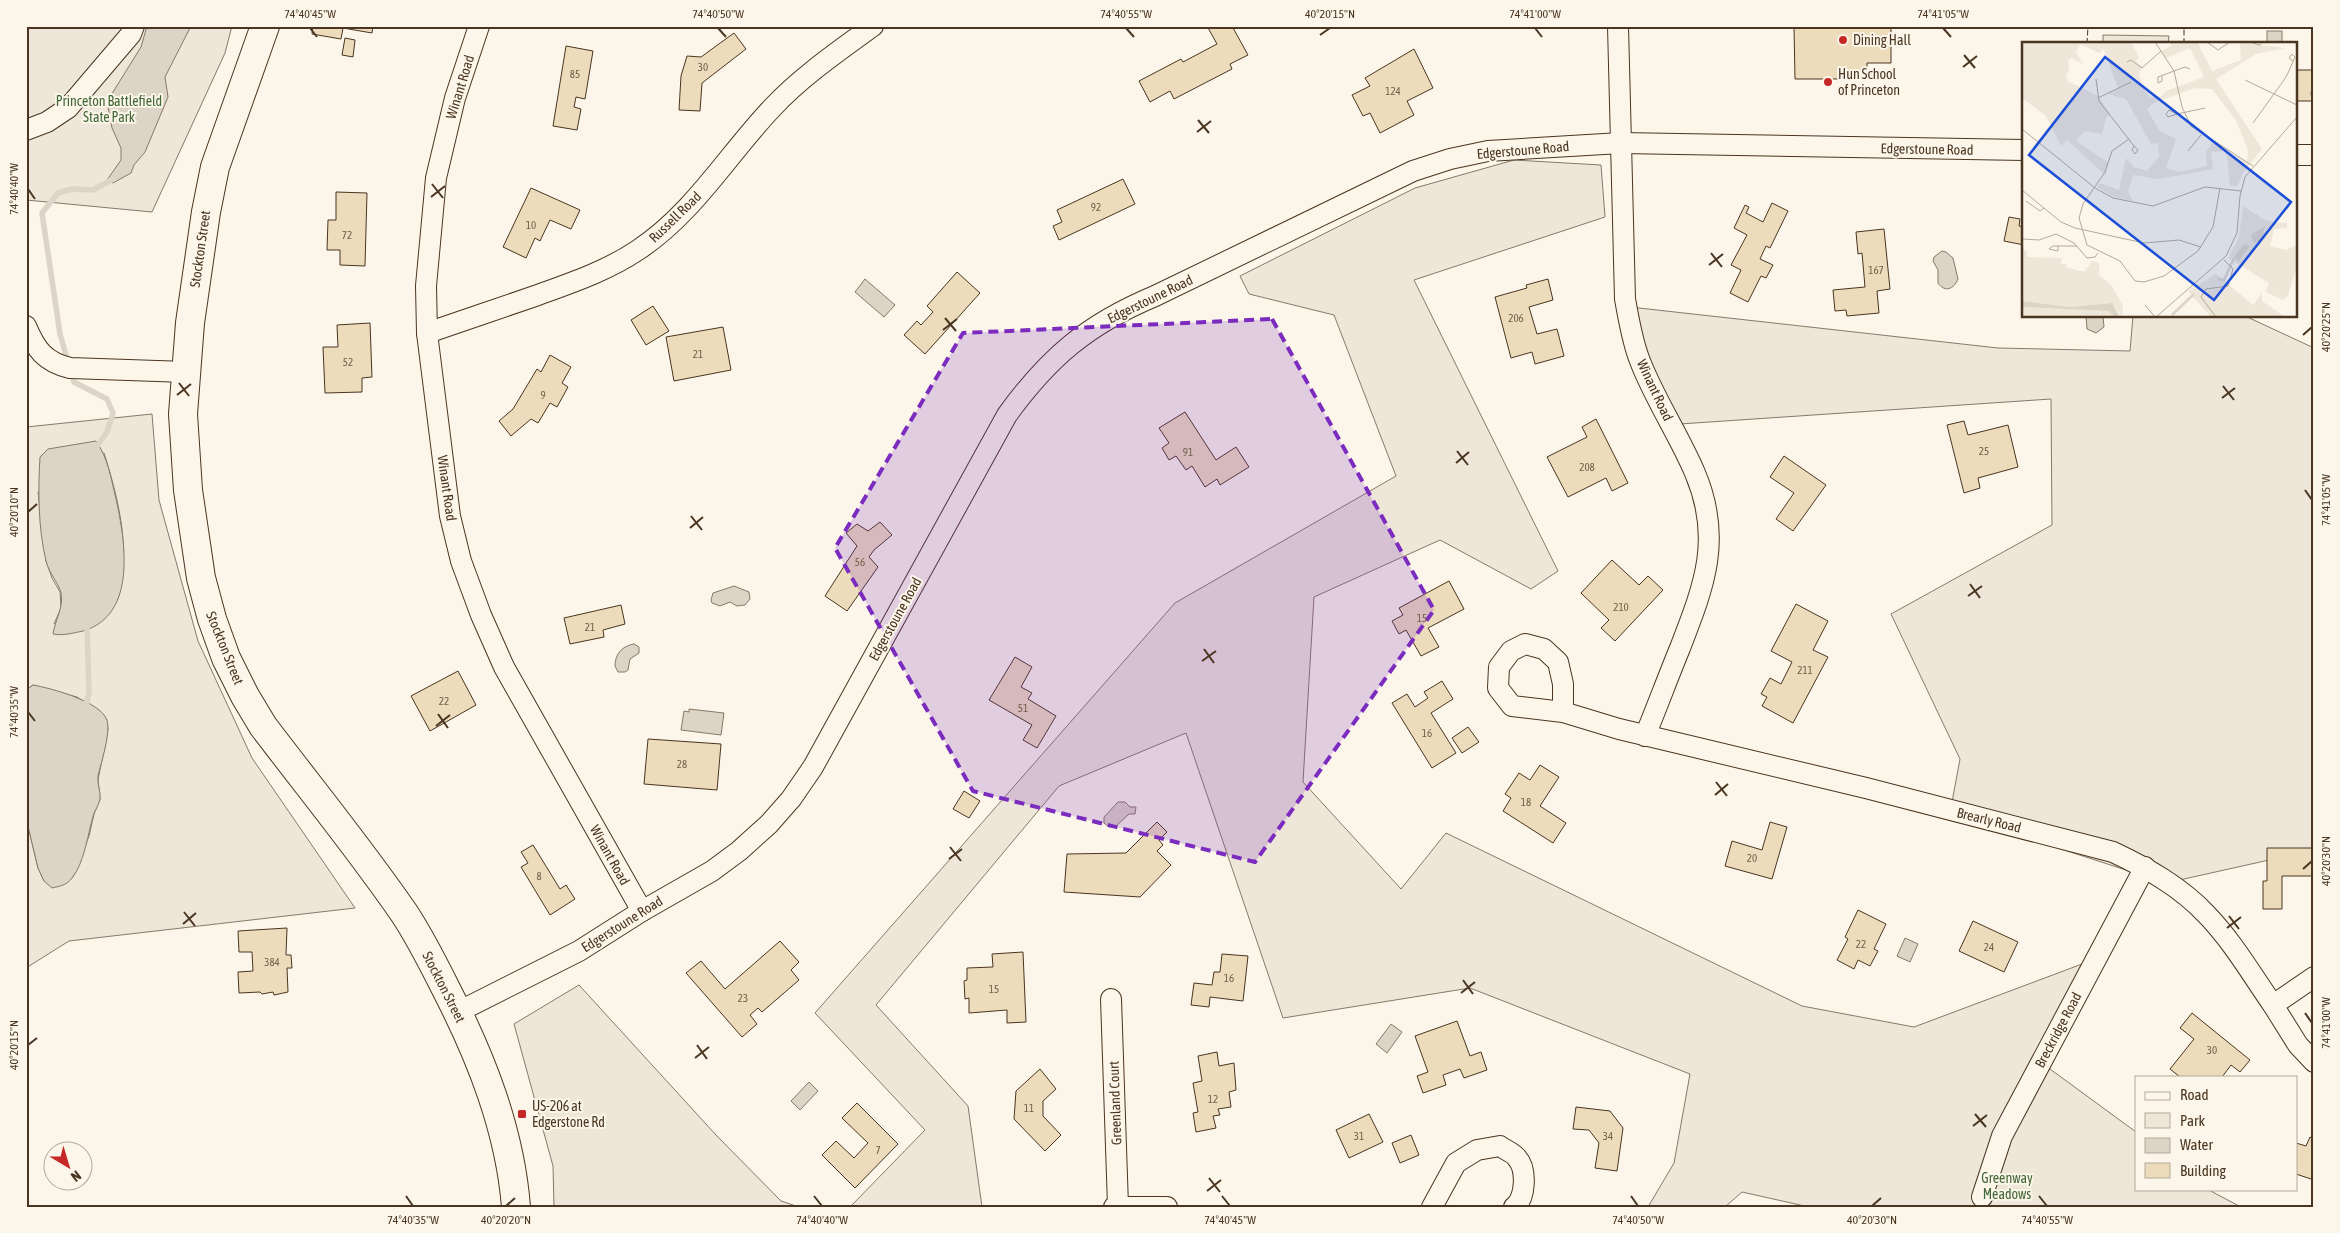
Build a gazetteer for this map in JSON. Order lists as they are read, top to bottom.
{
  "streets": {
    "highway": ["Stockton Street"],
    "street": [
      "Winant Road",
      "Edgerstoune Road",
      "Russell Road",
      "Brearly Road",
      "Breckridge Road",
      "Greenland Court"
    ]
  },
  "crossings": [
    ["Winant Road", "Edgerstoune Road"],
    ["Winant Road", "Russell Road"],
    ["Winant Road", "Brearly Road"],
    ["Edgerstoune Road", "Stockton Street"],
    ["Brearly Road", "Breckridge Road"]
  ],
  "parks": ["Princeton Battlefield State Park", "Greenway Meadows"],
  "places": {
    "other": ["Dining Hall", "Hun School of Princeton"],
    "transit": ["US-206 at Edgerstone Rd"]
  },
  "house_numbers": [
    "30",
    "85",
    "124",
    "92",
    "10",
    "72",
    "167",
    "206",
    "21",
    "52",
    "9",
    "25",
    "91",
    "208",
    "56",
    "210",
    "15",
    "21",
    "211",
    "22",
    "51",
    "16",
    "28",
    "18",
    "20",
    "8",
    "22",
    "24",
    "384",
    "16",
    "15",
    "23",
    "30",
    "12",
    "11",
    "31",
    "34",
    "7"
  ],
  "legend": [
    "Road",
    "Park",
    "Water",
    "Building"
  ],
  "north": "bottom right",
  "coordinates": [
    "74°40'45\"W",
    "74°40'50\"W",
    "74°40'55\"W",
    "40°20'15\"N",
    "74°41'00\"W",
    "74°41'05\"W",
    "74°40'40\"W",
    "40°20'25\"N",
    "40°20'10\"N",
    "74°40'35\"W",
    "40°20'30\"N",
    "40°20'20\"N"
  ]
}
